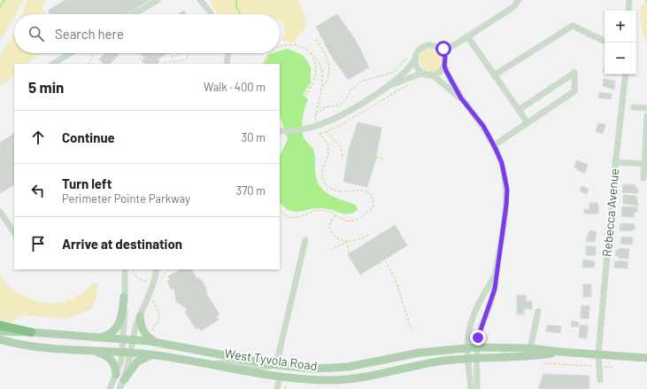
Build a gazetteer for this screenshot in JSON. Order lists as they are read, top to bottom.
{
  "streets": {
    "main road": ["West Tyvola Road"],
    "street": ["Rebecca Avenue"]
  },
  "crossings": [
    ["Rebecca Avenue", "West Tyvola Road"]
  ],
  "page": {
    "map_buttons": ["+", "−"],
    "search": "Search here",
    "heading": ["5 min", "Walk · 400 m"],
    "list": [
      ["Continue", "30 m"],
      ["Turn left", "Perimeter Pointe Parkway", "370 m"],
      "Arrive at destination"
    ]
  }
}
